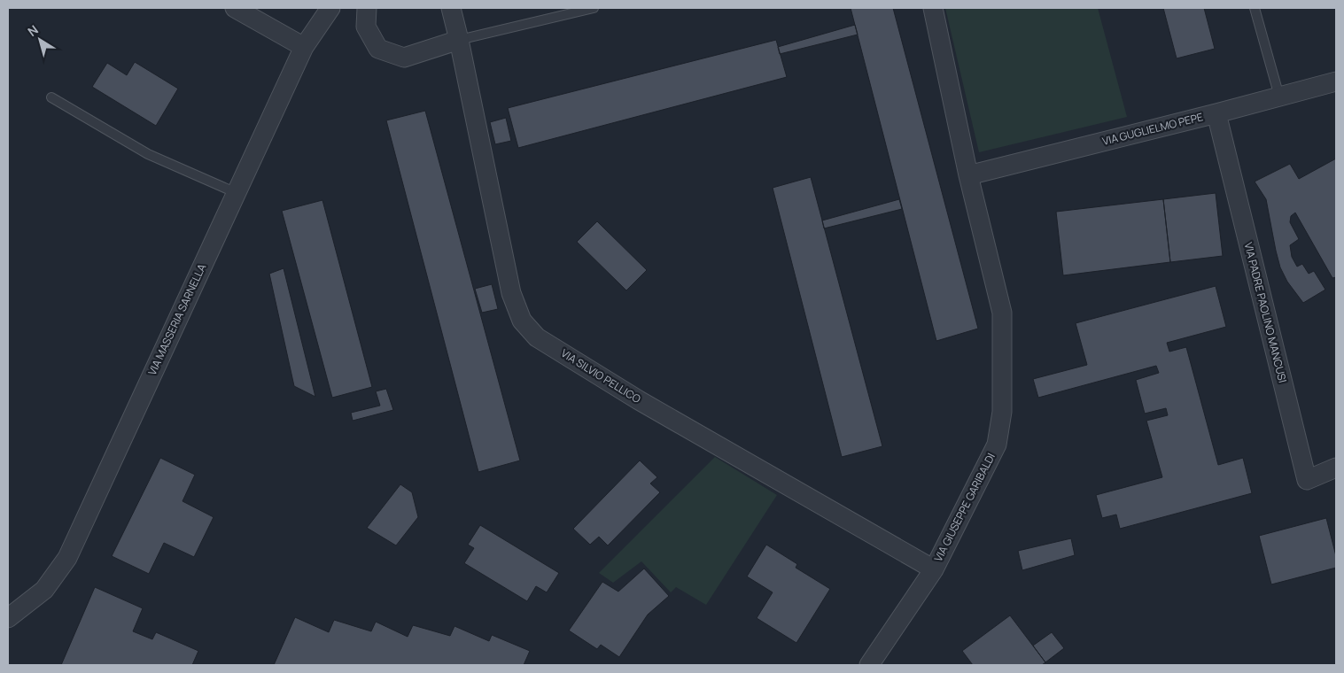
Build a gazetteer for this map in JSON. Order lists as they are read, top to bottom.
{
  "streets": {
    "street": [
      "VIA GUGLIELMO PEPE",
      "VIA PADRE PAOLINO MANCUSI",
      "VIA MASSERIA SARNELLA",
      "VIA SILVIO PELLICO",
      "VIA GIUSEPPE GARIBALDI"
    ]
  },
  "crossings": [
    ["VIA GUGLIELMO PEPE", "VIA PADRE PAOLINO MANCUSI"],
    ["VIA GUGLIELMO PEPE", "VIA GIUSEPPE GARIBALDI"],
    ["VIA SILVIO PELLICO", "VIA GIUSEPPE GARIBALDI"]
  ],
  "north": "top left"
}
